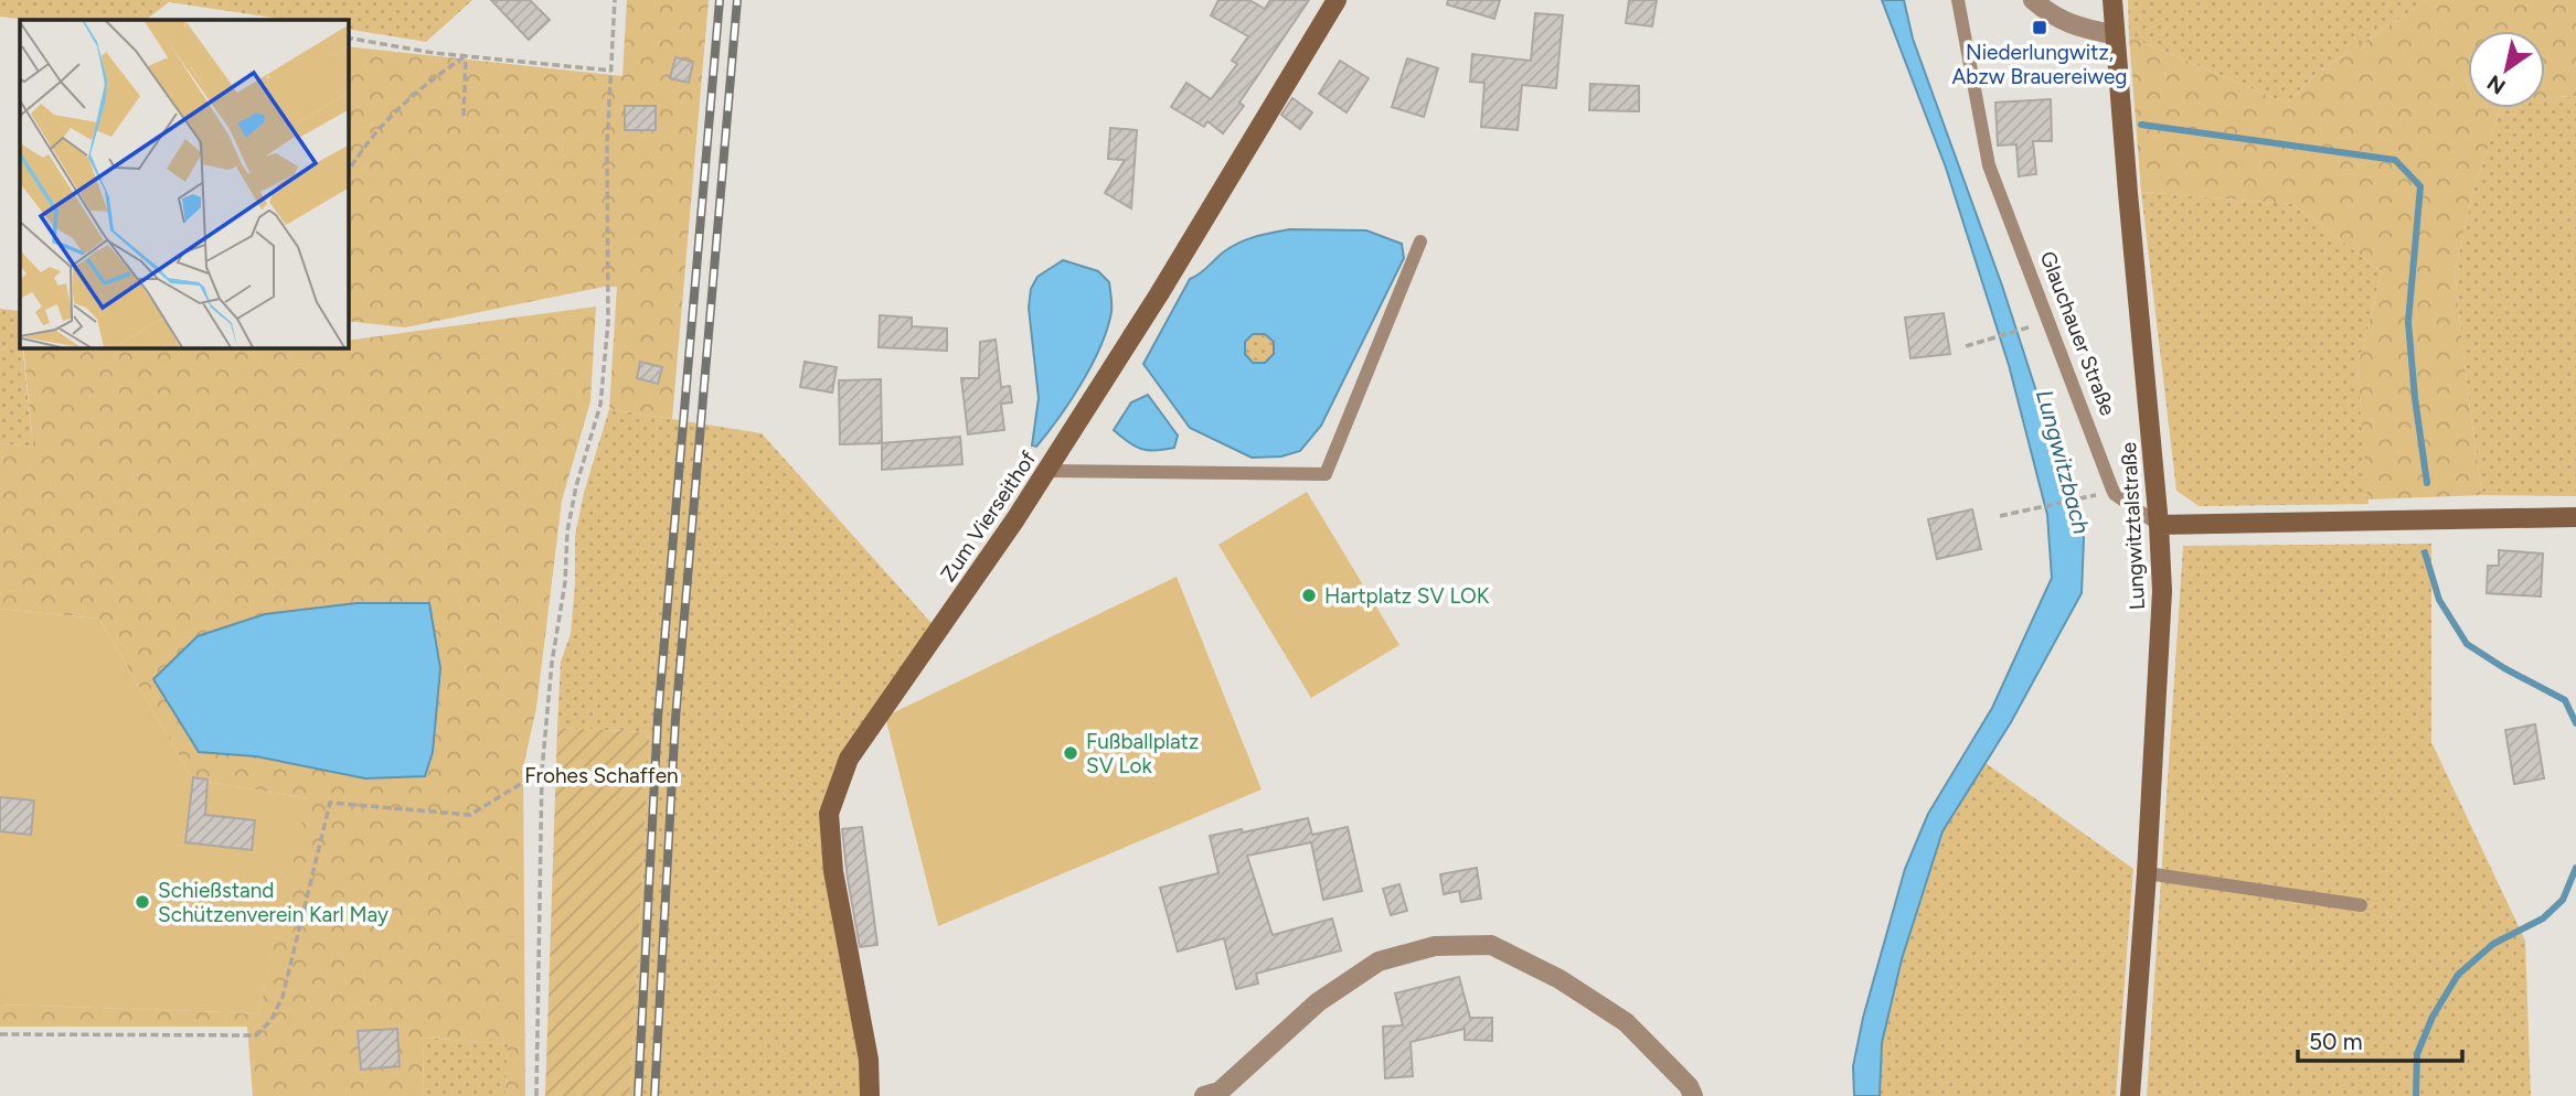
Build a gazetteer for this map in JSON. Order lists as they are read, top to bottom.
{
  "streets": {
    "street": ["Zum Vierseithof", "Lungwitztalstraße"],
    "lane": ["Glauchauer Straße"]
  },
  "crossings": [
    ["Glauchauer Straße", "Lungwitztalstraße"]
  ],
  "water": ["Lungwitzbach"],
  "parks": ["Frohes Schaffen"],
  "places": {
    "transit": ["Niederlungwitz, Abzw Brauereiweg"],
    "other": ["Hartplatz SV LOK", "Fußballplatz SV Lok", "Schießstand Schützenverein Karl May"]
  },
  "scale_bar": "50 m",
  "north": "bottom left"
}
